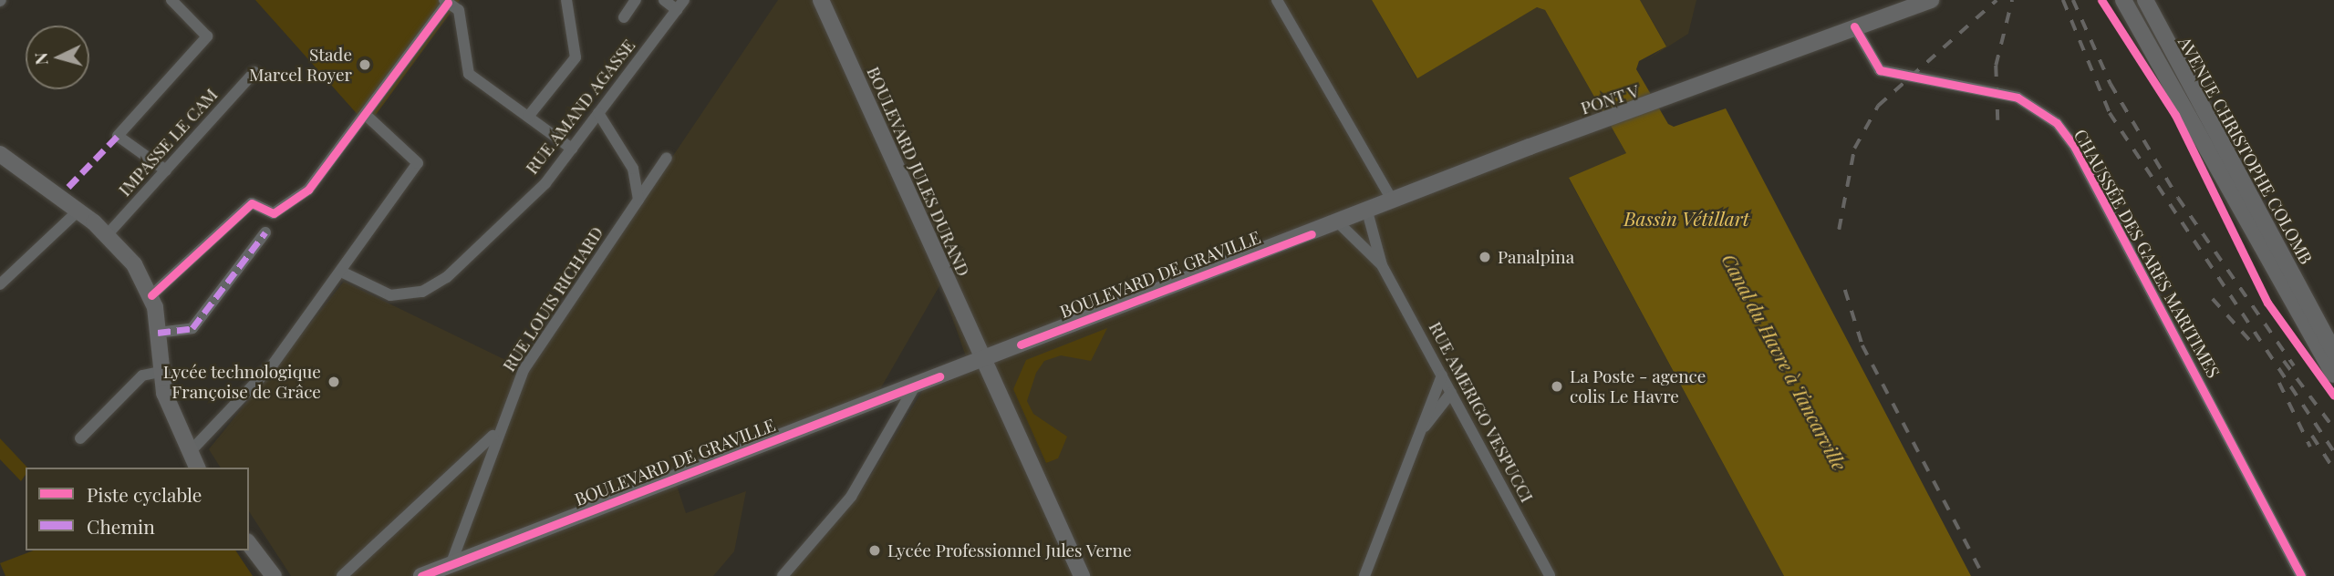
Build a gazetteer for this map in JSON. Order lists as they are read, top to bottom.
{
  "streets": {
    "street": [
      "PONT V",
      "RUE AMAND AGASSE",
      "IMPASSE LE CAM",
      "AVENUE CHRISTOPHE COLOMB",
      "BOULEVARD JULES DURAND",
      "CHAUSSÉE DES GARES MARITIMES",
      "BOULEVARD DE GRAVILLE",
      "RUE LOUIS RICHARD",
      "RUE AMERIGO VESPUCCI"
    ]
  },
  "crossings": [
    ["PONT V", "CHAUSSÉE DES GARES MARITIMES"],
    ["PONT V", "BOULEVARD DE GRAVILLE"],
    ["BOULEVARD JULES DURAND", "BOULEVARD DE GRAVILLE"],
    ["BOULEVARD DE GRAVILLE", "RUE LOUIS RICHARD"],
    ["BOULEVARD DE GRAVILLE", "RUE AMERIGO VESPUCCI"]
  ],
  "water": ["Bassin Vétillart", "Canal du Havre à Tancarville"],
  "places": [
    "Stade Marcel Royer",
    "Panalpina",
    "Lycée technologique Françoise de Grâce",
    "La Poste - agence colis Le Havre",
    "Lycée Professionnel Jules Verne"
  ],
  "legend": ["Piste cyclable", "Chemin"],
  "north": "left"
}
